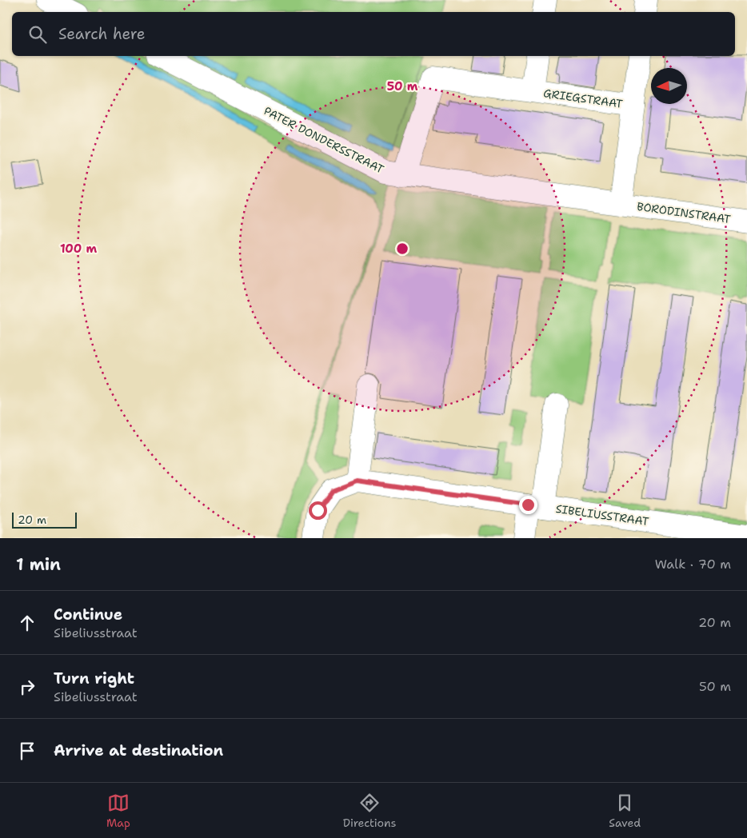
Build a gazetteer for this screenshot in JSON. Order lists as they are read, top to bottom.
{
  "streets": {
    "street": [
      "GRIEGSTRAAT",
      "PATER DONDERSSTRAAT",
      "BORODINSTRAAT",
      "SIBELIUSSTRAAT"
    ]
  },
  "crossings": [
    ["GRIEGSTRAAT", "PATER DONDERSSTRAAT"],
    ["GRIEGSTRAAT", "BORODINSTRAAT"],
    ["PATER DONDERSSTRAAT", "BORODINSTRAAT"]
  ],
  "scale_bar": "20 m",
  "north": "left",
  "page": {
    "search": "Search here",
    "scale": "20 m",
    "heading": ["1 min", "Walk · 70 m"],
    "list": [
      ["Continue", "Sibeliusstraat", "20 m"],
      ["Turn right", "Sibeliusstraat", "50 m"],
      "Arrive at destination"
    ],
    "nav": ["Map", "Directions", "Saved"]
  },
  "rings": ["50 m", "100 m"]
}
